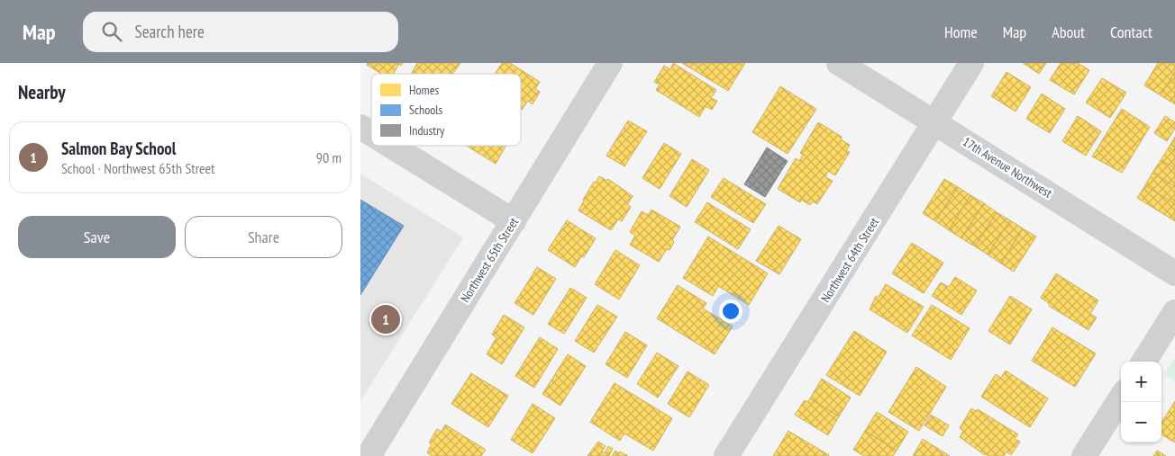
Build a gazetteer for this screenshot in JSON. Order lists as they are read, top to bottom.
{
  "streets": {
    "street": ["17th Avenue Northwest", "Northwest 65th Street", "Northwest 64th Street"]
  },
  "crossings": [
    ["17th Avenue Northwest", "Northwest 64th Street"]
  ],
  "legend": ["Homes", "Schools", "Industry"],
  "page": {
    "header": "Map",
    "search": "Search here",
    "nav": [
      "Home",
      "Map",
      "About",
      "Contact"
    ],
    "heading": "Nearby",
    "list": [
      {
        "mark": "1",
        "name": "Salmon Bay School",
        "note": "School · Northwest 65th Street",
        "value": "90 m"
      }
    ],
    "buttons": ["Save", "Share"],
    "pins": "1",
    "map_buttons": ["+", "−"]
  }
}
